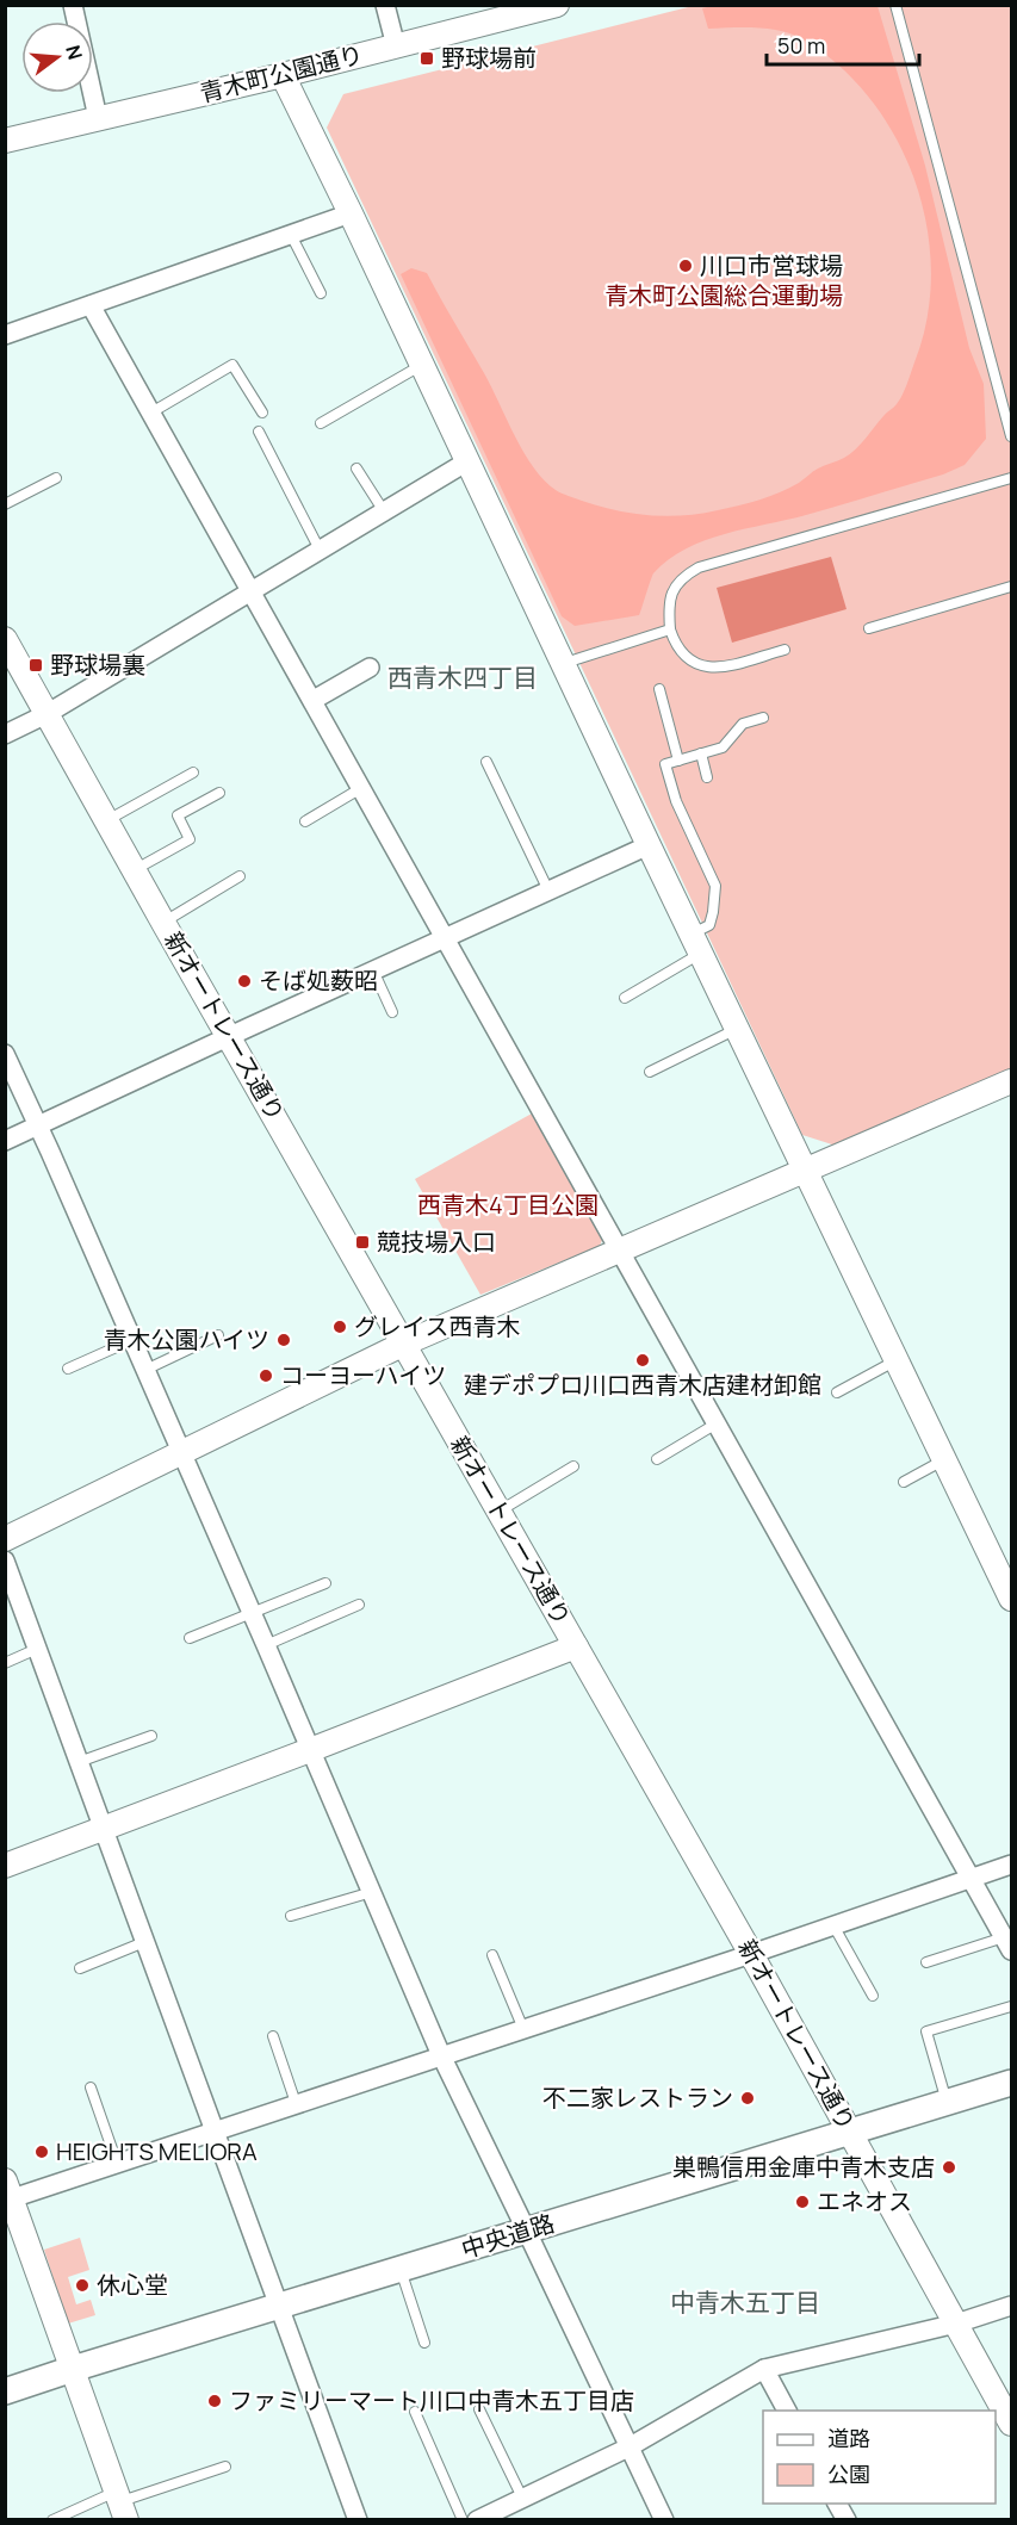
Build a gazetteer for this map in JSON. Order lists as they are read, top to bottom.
{
  "streets": {
    "main road": ["中央道路"],
    "street": ["青木町公園通り", "新オートレース通り"]
  },
  "crossings": [
    ["新オートレース通り", "中央道路"]
  ],
  "districts": ["西青木四丁目", "中青木五丁目"],
  "parks": ["青木町公園総合運動場", "西青木4丁目公園"],
  "places": {
    "transit": ["野球場前", "野球場裏", "競技場入口"],
    "other": [
      "川口市営球場",
      "そば処薮昭",
      "グレイス西青木",
      "青木公園ハイツ",
      "建デポプロ川口西青木店建材卸館",
      "コーヨーハイツ",
      "不二家レストラン",
      "HEIGHTS MELIORA",
      "巣鴨信用金庫中青木支店",
      "エネオス",
      "休心堂",
      "ファミリーマート川口中青木五丁目店"
    ]
  },
  "legend": ["道路", "公園"],
  "scale_bar": "50 m",
  "north": "right"
}
